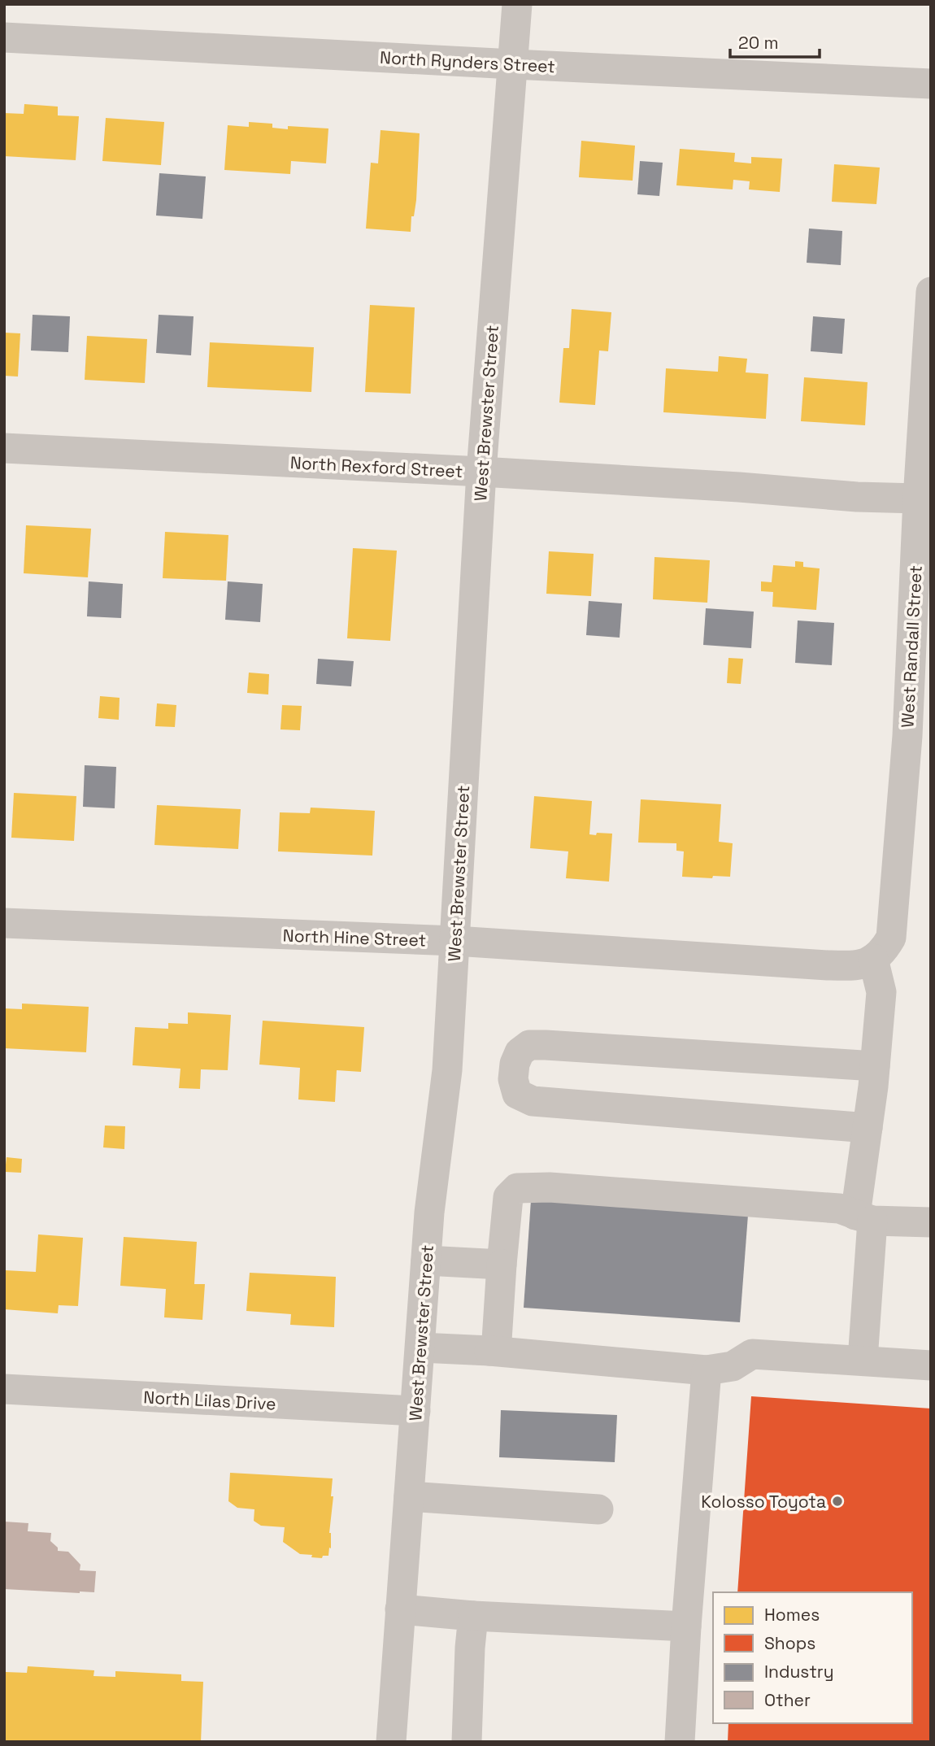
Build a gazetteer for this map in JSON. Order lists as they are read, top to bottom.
{
  "streets": {
    "street": [
      "North Rynders Street",
      "West Brewster Street",
      "North Rexford Street",
      "West Randall Street",
      "North Hine Street",
      "North Lilas Drive"
    ]
  },
  "crossings": [
    ["North Rynders Street", "West Brewster Street"],
    ["West Brewster Street", "North Rexford Street"],
    ["West Brewster Street", "North Hine Street"],
    ["West Brewster Street", "North Lilas Drive"],
    ["North Rexford Street", "West Randall Street"],
    ["West Randall Street", "North Hine Street"]
  ],
  "places": ["Kolosso Toyota"],
  "legend": [
    "Homes",
    "Shops",
    "Industry",
    "Other"
  ],
  "scale_bar": "20 m"
}
